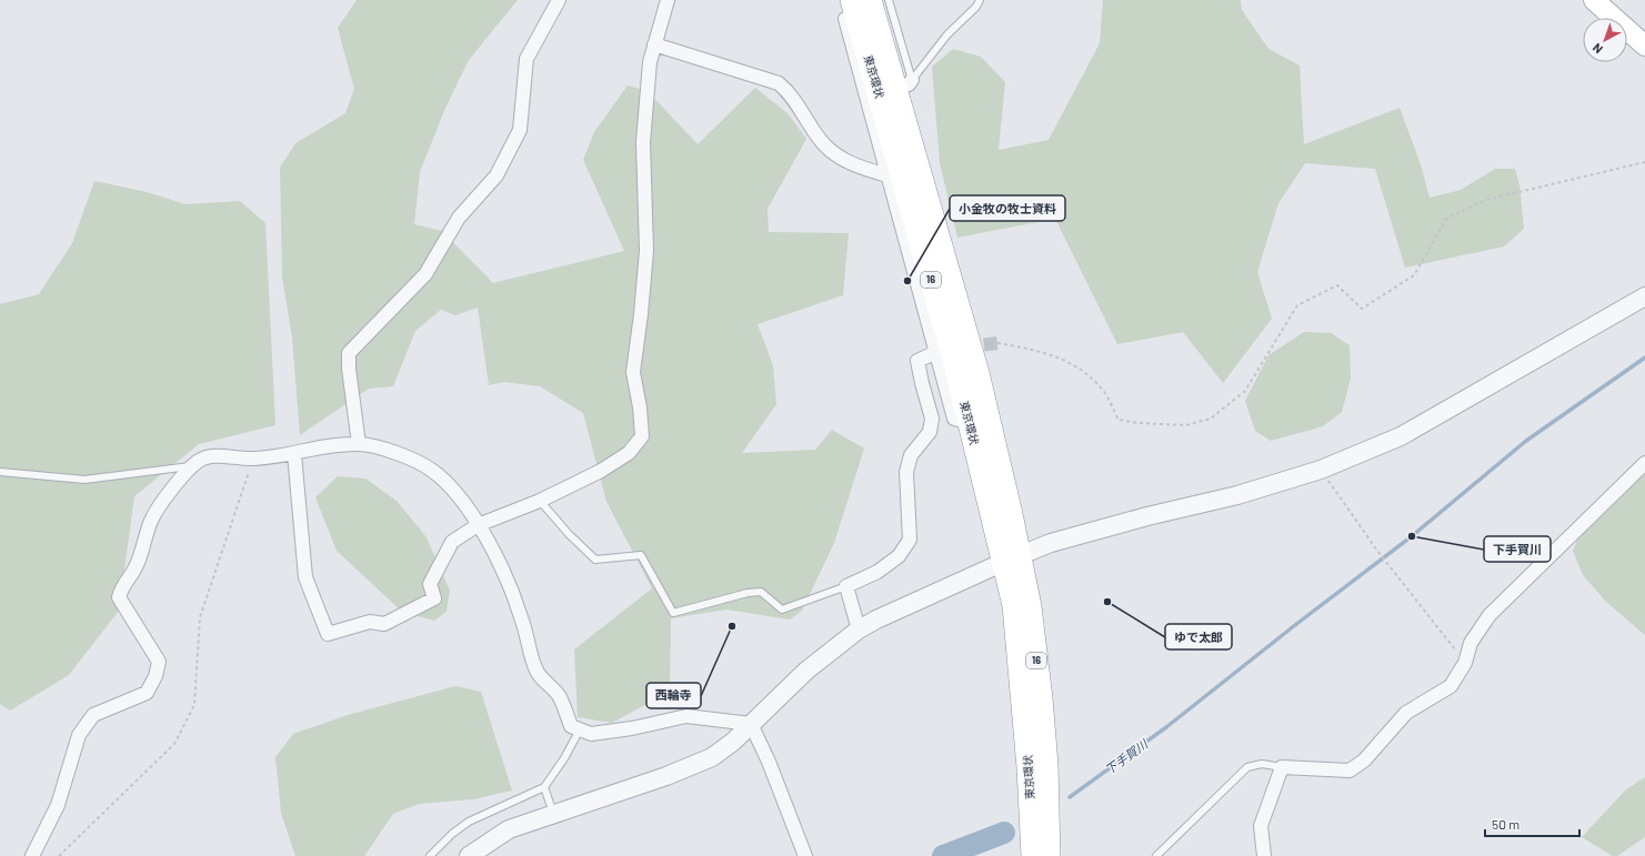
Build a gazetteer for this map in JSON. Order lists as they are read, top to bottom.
{
  "streets": {
    "highway": ["東京環状", "16"]
  },
  "water": ["下手賀川"],
  "places": [
    "小金牧の牧士資料",
    "下手賀川",
    "ゆで太郎",
    "西輪寺"
  ],
  "scale_bar": "50 m",
  "north": "bottom left"
}
